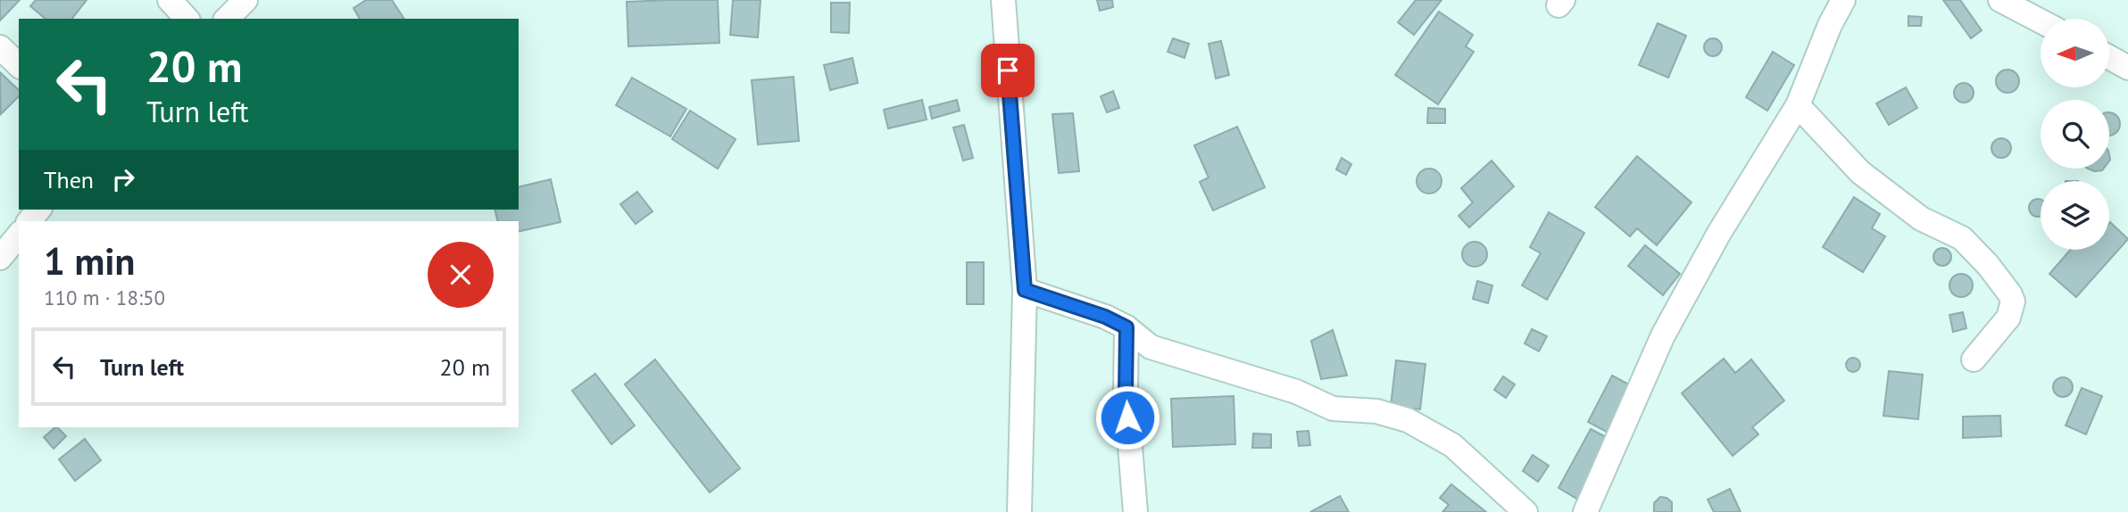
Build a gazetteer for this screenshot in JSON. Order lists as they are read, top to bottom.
{
  "north": "left",
  "page": {
    "turn": ["20 m", "Turn left"],
    "then": "Then",
    "heading": ["1 min", "110 m · 18:50"],
    "list": [
      {
        "name": "Turn left",
        "value": "20 m"
      }
    ]
  }
}
